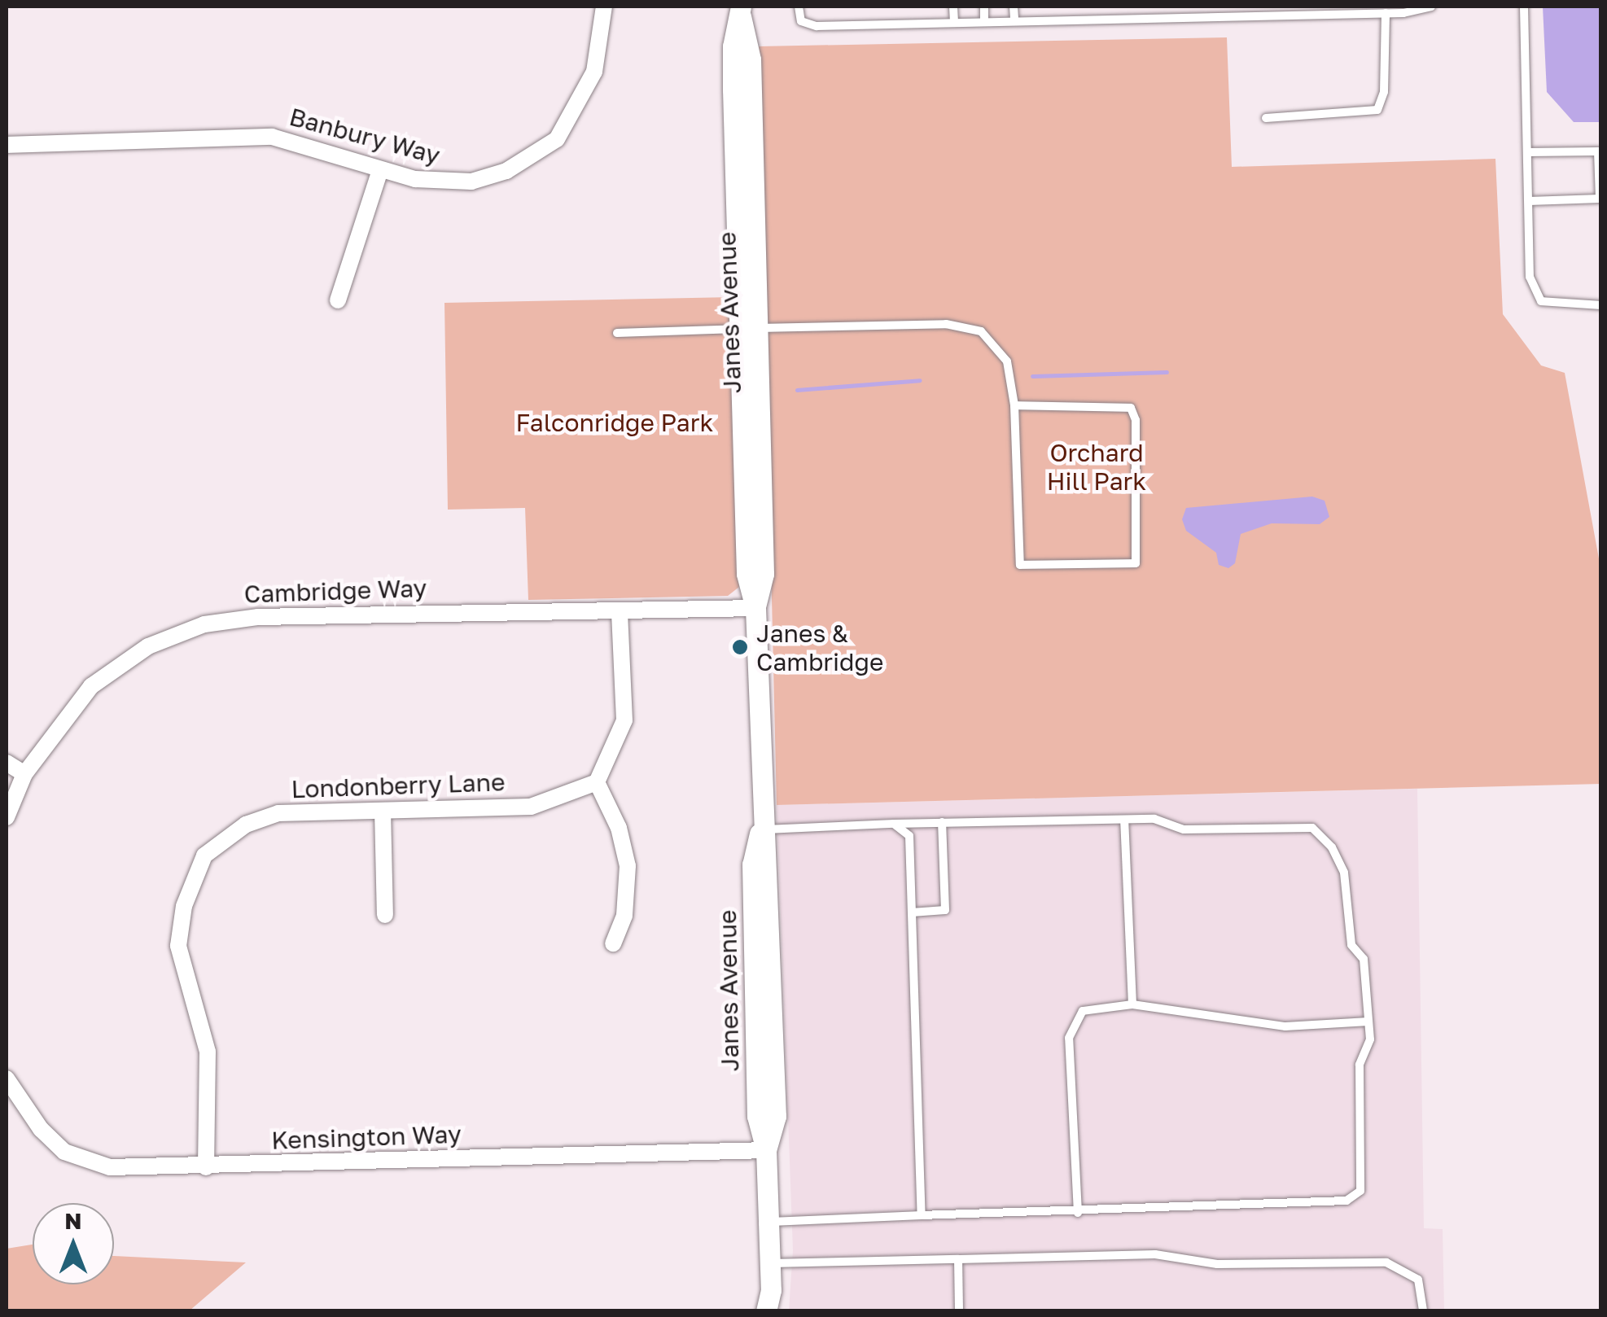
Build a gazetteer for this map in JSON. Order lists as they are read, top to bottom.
{
  "streets": {
    "street": [
      "Banbury Way",
      "Janes Avenue",
      "Cambridge Way",
      "Londonberry Lane",
      "Kensington Way"
    ]
  },
  "crossings": [
    ["Janes Avenue", "Cambridge Way"],
    ["Janes Avenue", "Kensington Way"],
    ["Londonberry Lane", "Kensington Way"]
  ],
  "parks": ["Falconridge Park", "Orchard Hill Park"],
  "places": ["Janes & Cambridge"],
  "north": "top"
}
